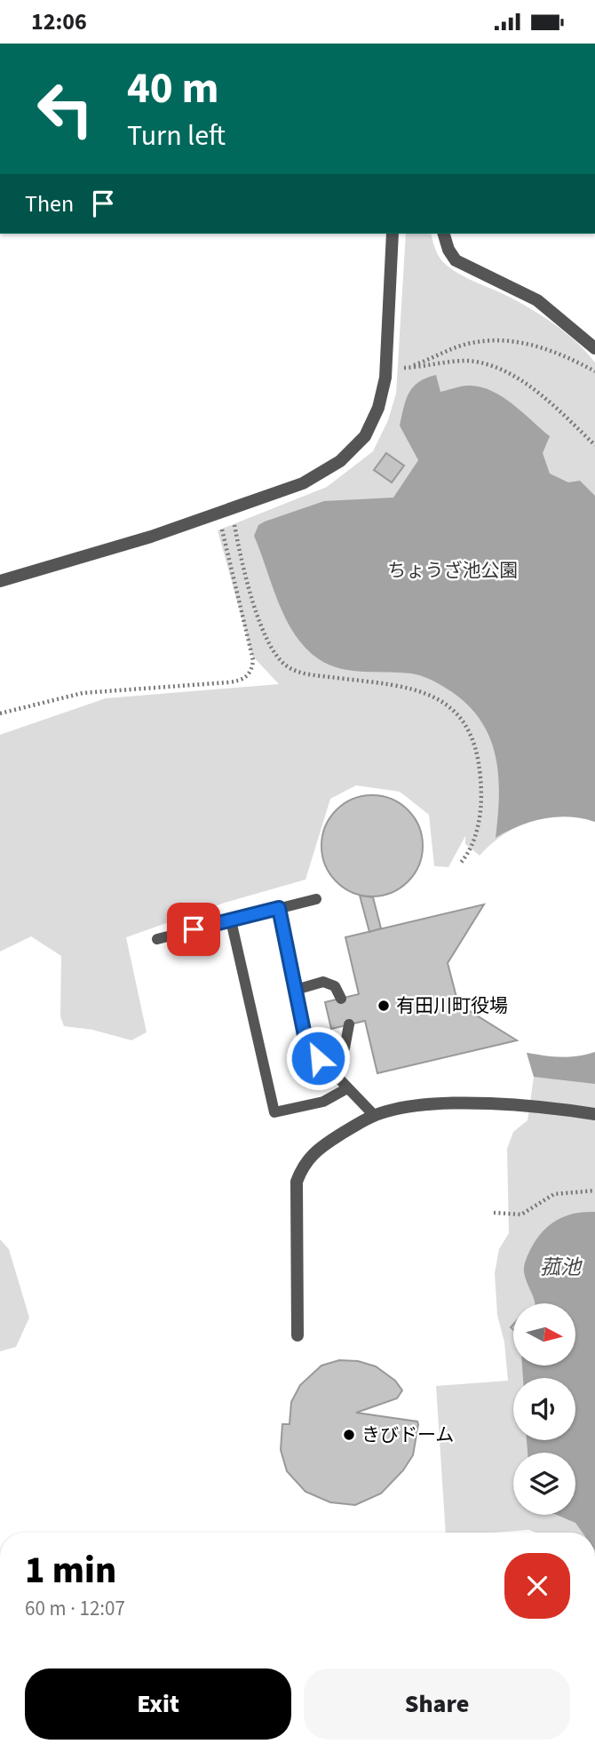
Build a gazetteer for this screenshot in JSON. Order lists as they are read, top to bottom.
{
  "water": ["菰池"],
  "parks": ["ちょうざ池公園"],
  "places": ["有田川町役場", "きびドーム"],
  "north": "right",
  "page": {
    "status": "12:06",
    "turn": ["40 m", "Turn left"],
    "then": "Then",
    "heading": ["1 min", "60 m · 12:07"],
    "buttons": ["Exit", "Share"]
  }
}
